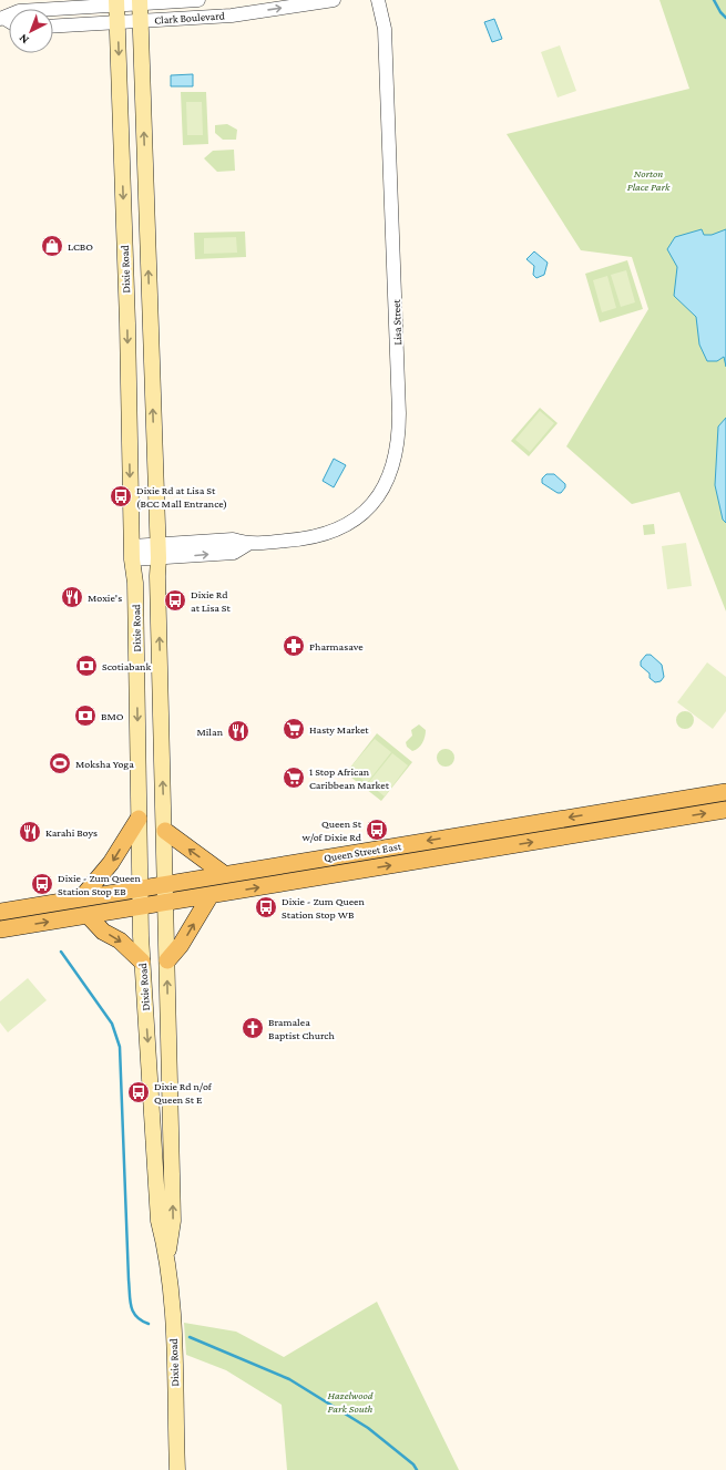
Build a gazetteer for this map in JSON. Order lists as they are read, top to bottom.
{
  "streets": {
    "main road": ["Dixie Road", "Queen Street East"],
    "street": ["Clark Boulevard", "Lisa Street"]
  },
  "crossings": [
    ["Clark Boulevard", "Dixie Road"],
    ["Dixie Road", "Lisa Street"],
    ["Dixie Road", "Queen Street East"]
  ],
  "parks": ["Norton Place Park", "Hazelwood Park South"],
  "places": {
    "shop": ["LCBO"],
    "bus stop": [
      "Dixie Rd at Lisa St (BCC Mall Entrance)",
      "Dixie Rd at Lisa St",
      "Queen St w/of Dixie Rd",
      "Dixie - Zum Queen Station Stop EB",
      "Dixie - Zum Queen Station Stop WB",
      "Dixie Rd n/of Queen St E"
    ],
    "restaurant": ["Moxie's", "Milan", "Karahi Boys"],
    "pharmacy": ["Pharmasave"],
    "bank": ["Scotiabank", "BMO"],
    "supermarket": ["Hasty Market", "1 Stop African Caribbean Market"],
    "sports": ["Moksha Yoga"],
    "church": ["Bramalea Baptist Church"]
  },
  "north": "bottom left"
}
